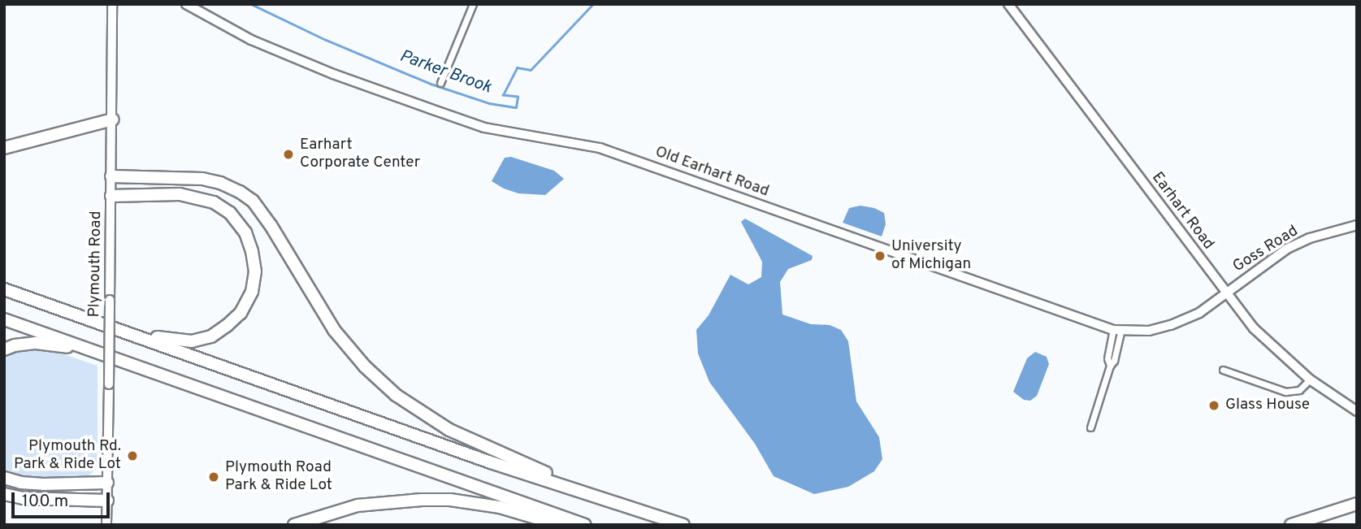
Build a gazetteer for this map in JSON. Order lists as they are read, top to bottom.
{
  "streets": {
    "main road": ["Plymouth Road"],
    "street": ["Old Earhart Road", "Earhart Road", "Goss Road"]
  },
  "crossings": [
    ["Old Earhart Road", "Earhart Road"],
    ["Old Earhart Road", "Goss Road"],
    ["Earhart Road", "Goss Road"]
  ],
  "water": ["Parker Brook"],
  "places": [
    "Earhart Corporate Center",
    "University of Michigan",
    "Glass House",
    "Plymouth Rd. Park & Ride Lot",
    "Plymouth Road Park & Ride Lot"
  ],
  "scale_bar": "100 m"
}
